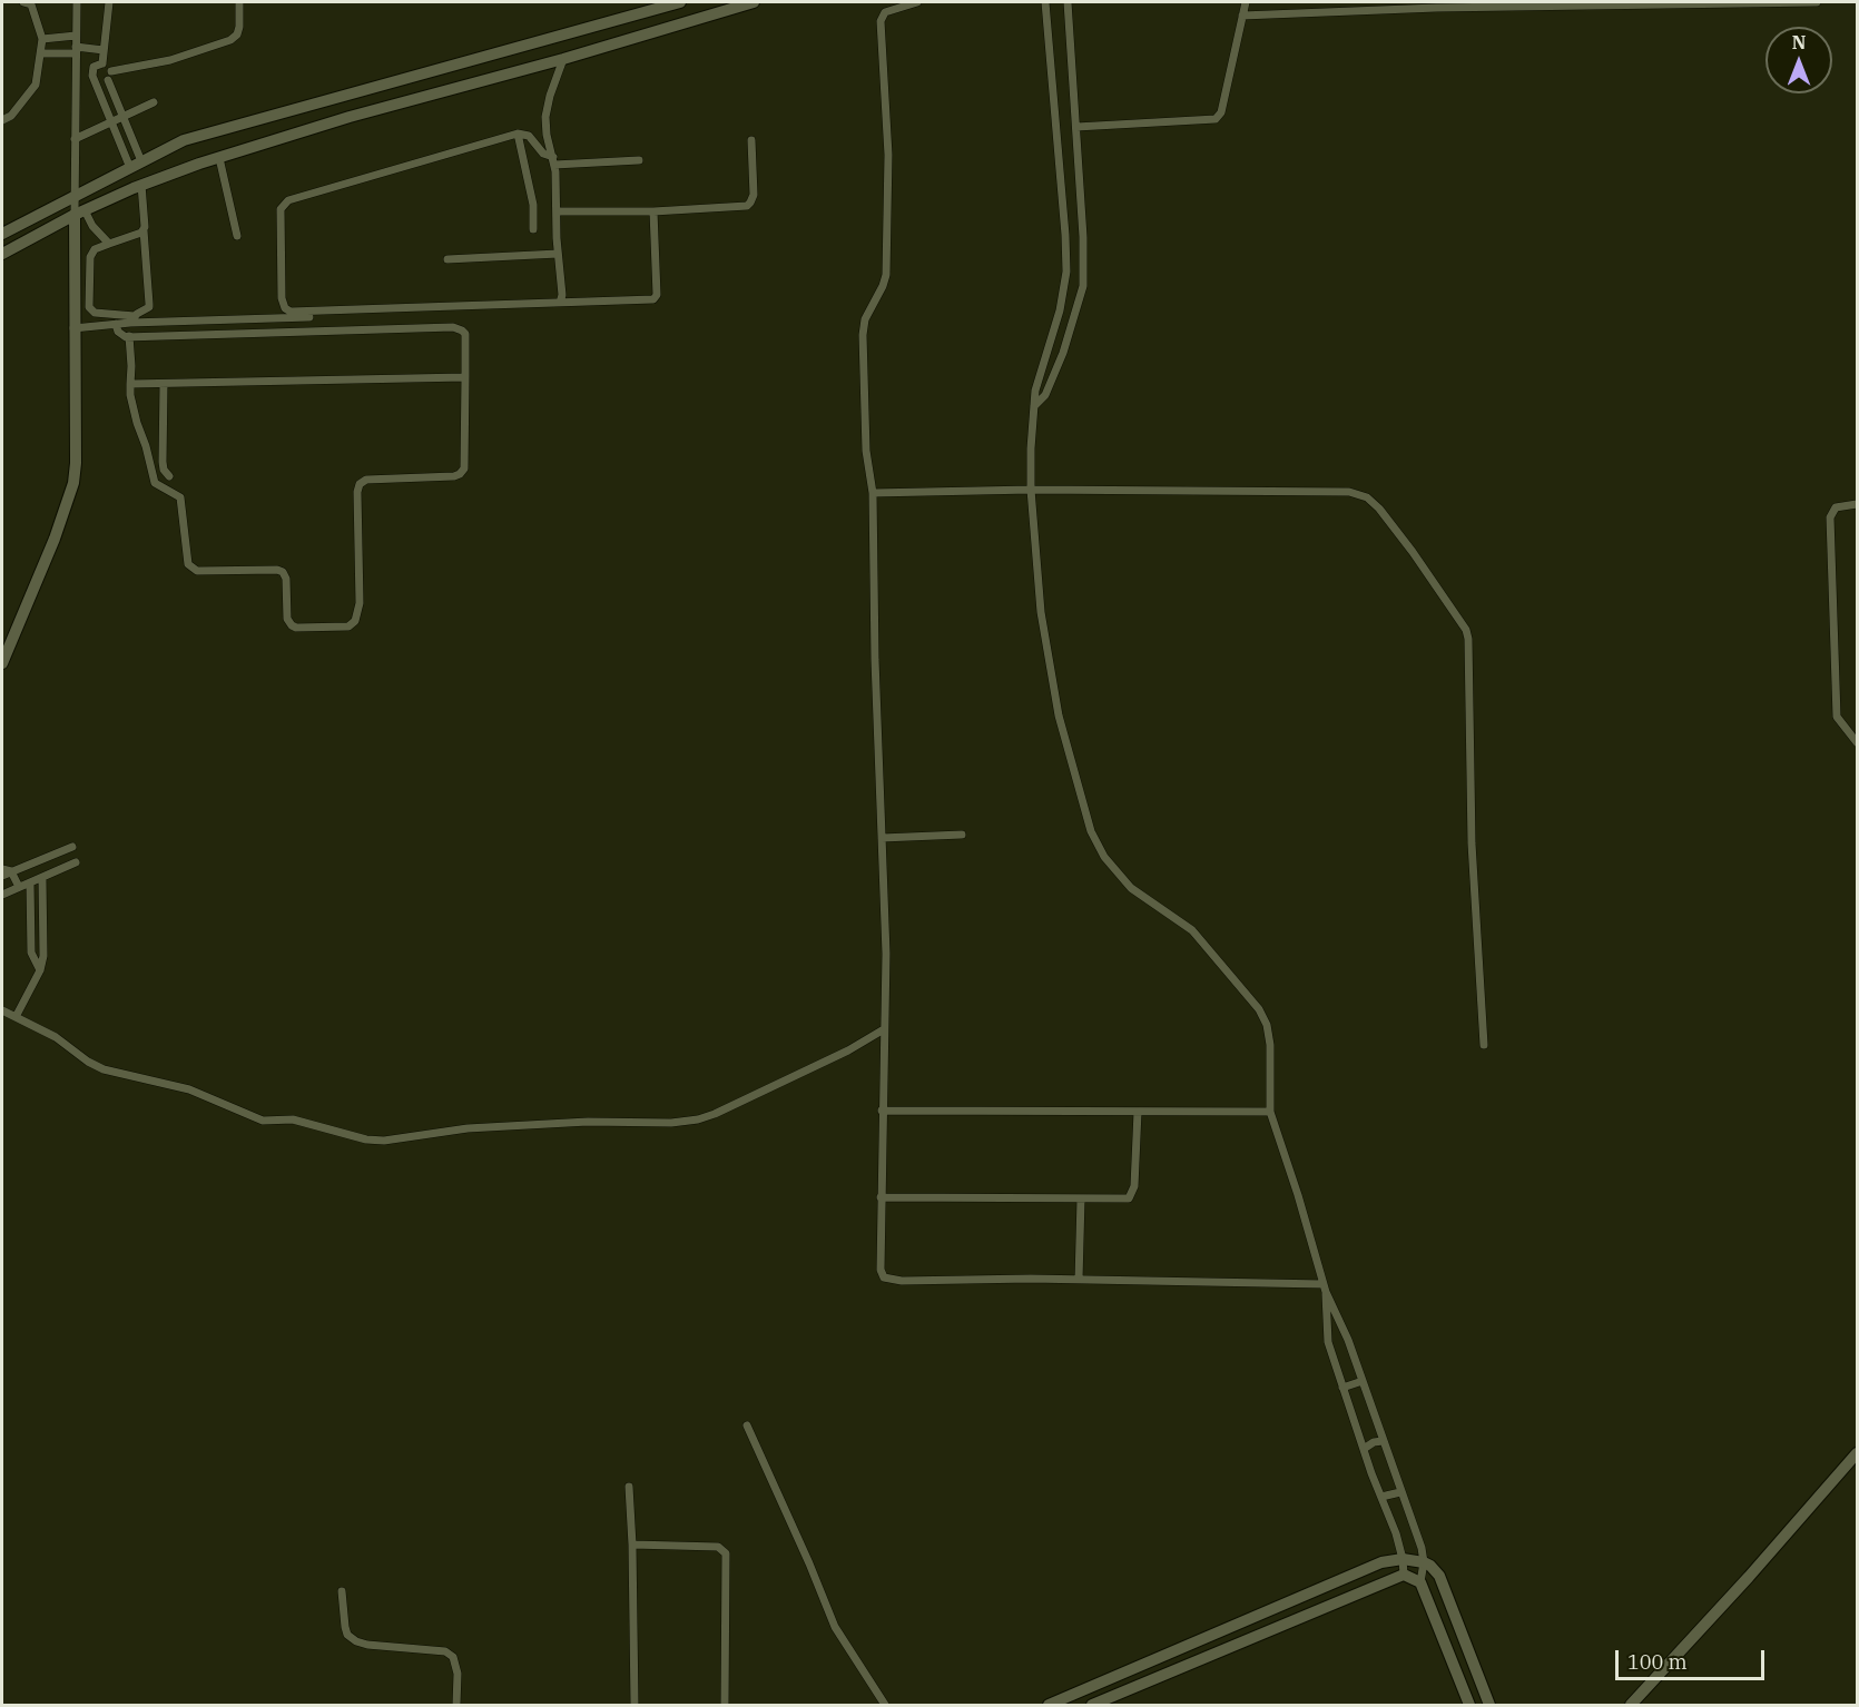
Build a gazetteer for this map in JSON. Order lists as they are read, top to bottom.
{
  "scale_bar": "100 m",
  "north": "top"
}
